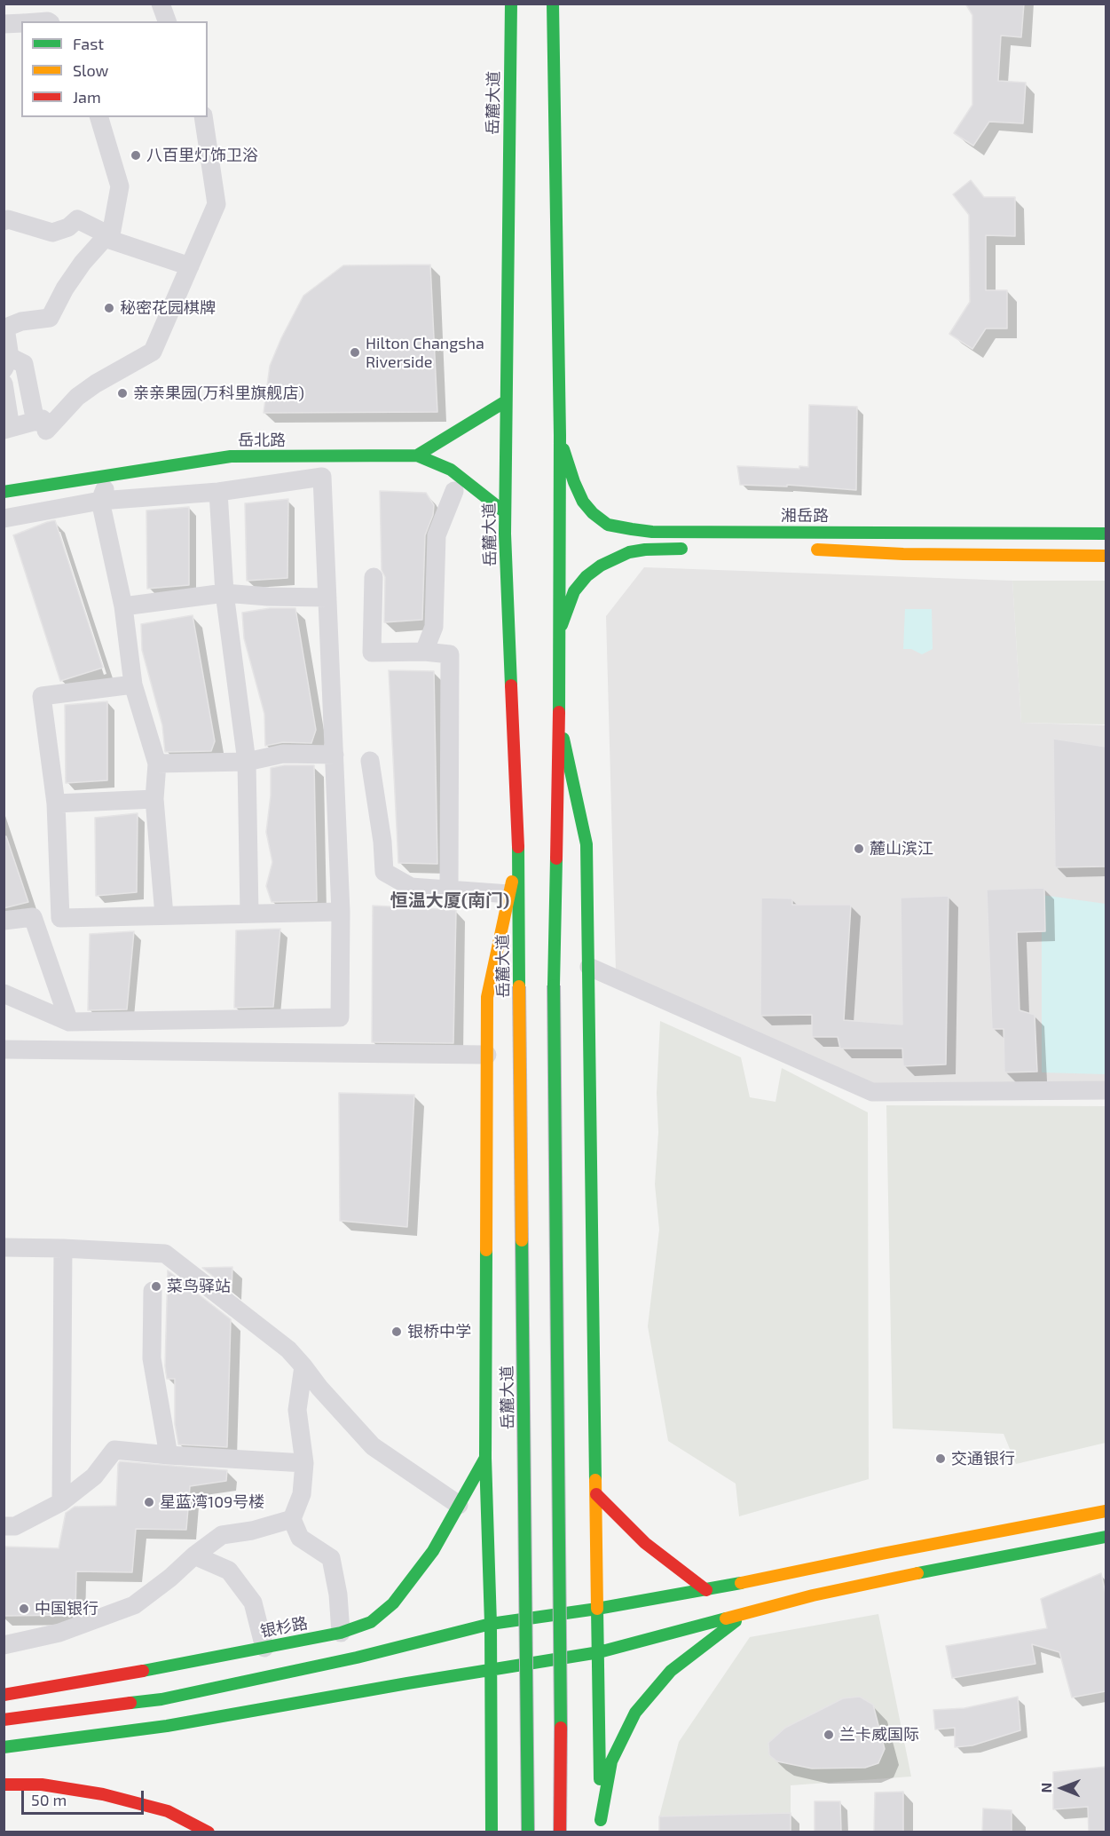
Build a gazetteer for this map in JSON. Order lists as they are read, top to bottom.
{
  "streets": {
    "main road": [
      "岳麓大道",
      "岳北路",
      "湘岳路",
      "银杉路"
    ]
  },
  "crossings": [
    ["岳麓大道", "岳北路"]
  ],
  "districts": ["恒温大厦(南门)"],
  "places": [
    "八百里灯饰卫浴",
    "秘密花园棋牌",
    "Hilton Changsha Riverside",
    "亲亲果园(万科里旗舰店)",
    "麓山滨江",
    "菜鸟驿站",
    "银桥中学",
    "交通银行",
    "星蓝湾109号楼",
    "中国银行",
    "兰卡威国际"
  ],
  "legend": ["Fast", "Slow", "Jam"],
  "scale_bar": "50 m",
  "north": "left"
}
